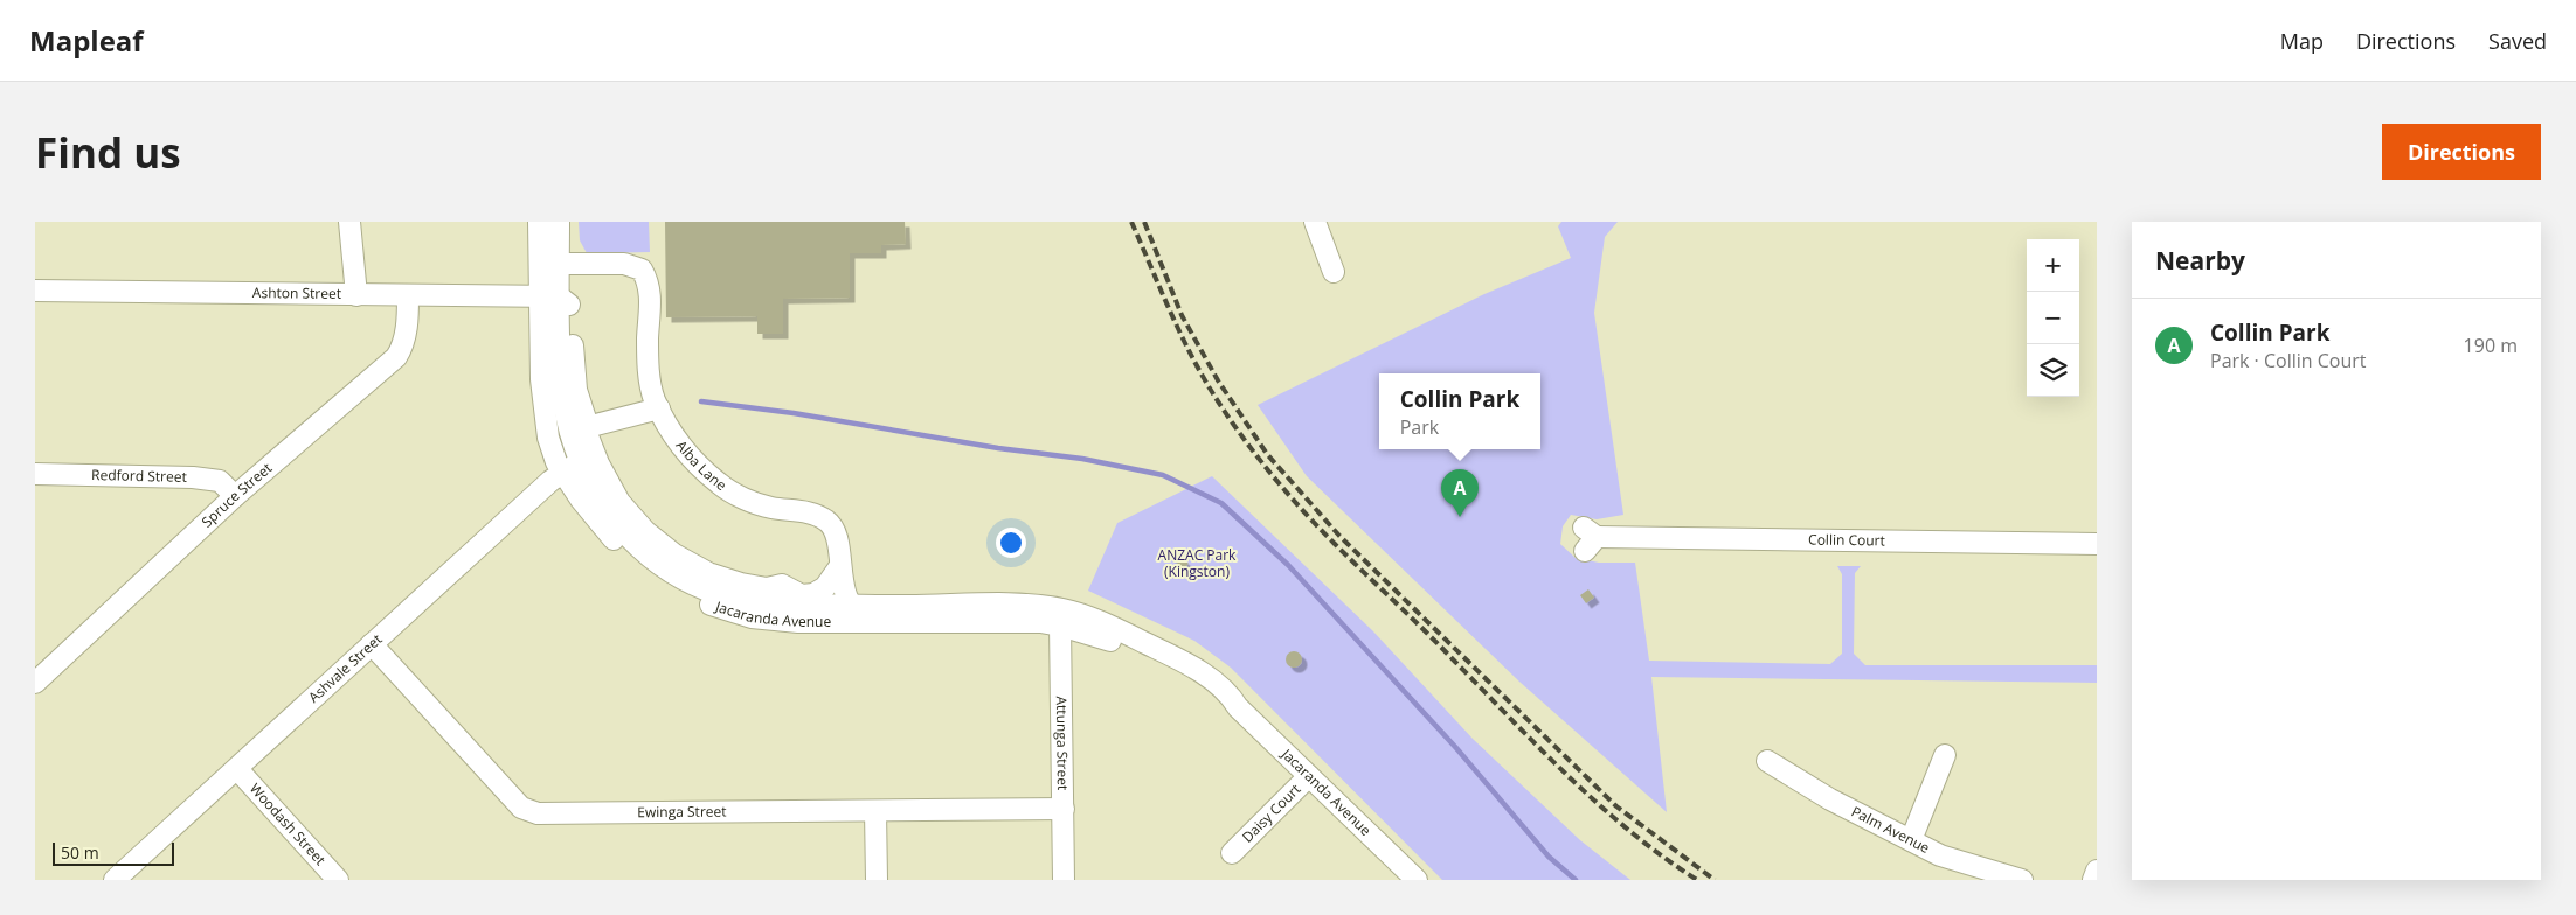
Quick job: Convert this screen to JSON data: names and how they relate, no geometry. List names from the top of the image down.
{
  "streets": {
    "street": [
      "Ashton Street",
      "Alba Lane",
      "Redford Street",
      "Spruce Street",
      "Collin Court",
      "Jacaranda Avenue",
      "Ashvale Street",
      "Attunga Street",
      "Ewinga Street",
      "Daisy Court",
      "Woodash Street",
      "Palm Avenue"
    ]
  },
  "crossings": [
    ["Ashton Street", "Spruce Street"],
    ["Ashton Street", "Jacaranda Avenue"],
    ["Alba Lane", "Jacaranda Avenue"],
    ["Redford Street", "Spruce Street"],
    ["Jacaranda Avenue", "Ashvale Street"],
    ["Jacaranda Avenue", "Attunga Street"],
    ["Jacaranda Avenue", "Daisy Court"],
    ["Ashvale Street", "Ewinga Street"],
    ["Ashvale Street", "Woodash Street"],
    ["Attunga Street", "Ewinga Street"]
  ],
  "parks": ["ANZAC Park (Kingston)"],
  "scale_bar": "50 m",
  "page": {
    "header": "Mapleaf",
    "nav": ["Map", "Directions", "Saved"],
    "buttons": "Directions",
    "title": "Find us",
    "heading": "Nearby",
    "map_buttons": ["+", "−"],
    "list": [
      {
        "mark": "A",
        "name": "Collin Park",
        "note": "Park · Collin Court",
        "value": "190 m"
      }
    ],
    "popup": ["Collin Park", "Park"],
    "pins": "A",
    "scale": "50 m"
  }
}
